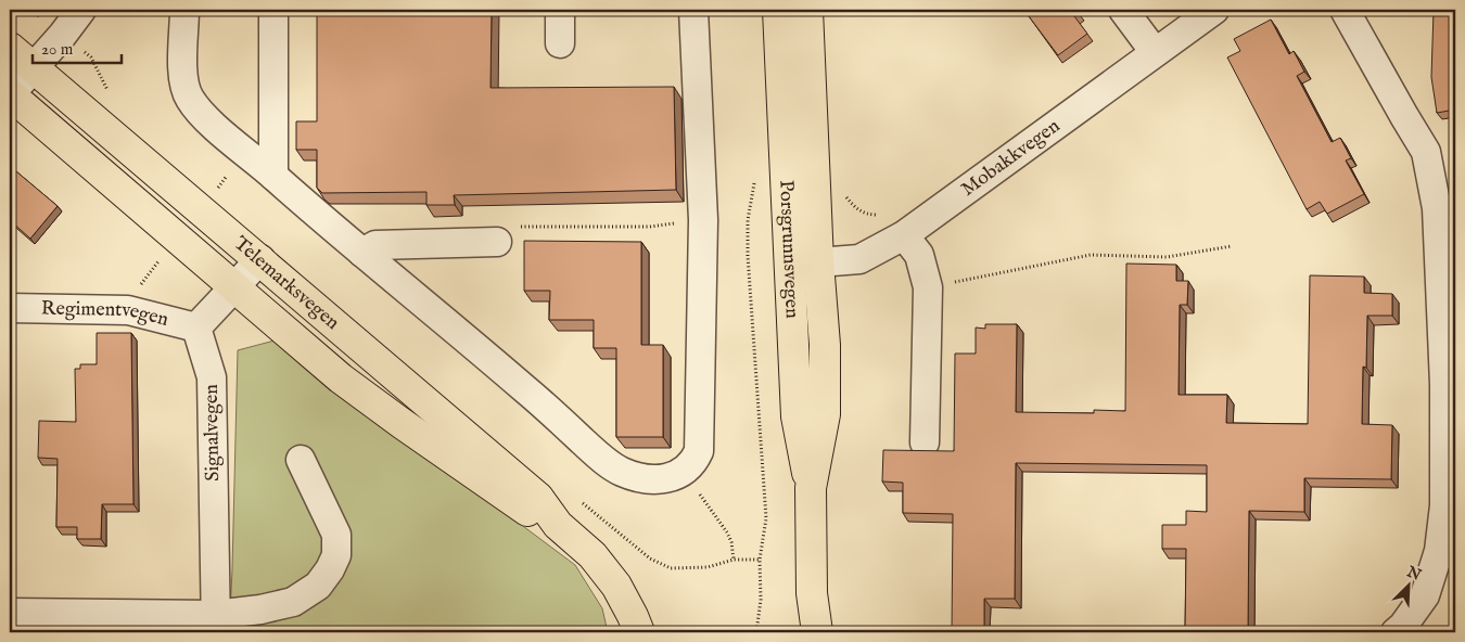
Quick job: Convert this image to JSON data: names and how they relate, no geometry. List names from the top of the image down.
{
  "streets": {
    "main road": ["Porsgrunnsvegen", "Telemarksvegen"],
    "street": ["Mobakkvegen", "Regimentvegen", "Signalvegen"]
  },
  "crossings": [
    ["Mobakkvegen", "Porsgrunnsvegen"],
    ["Regimentvegen", "Signalvegen"]
  ],
  "scale_bar": "20 m",
  "north": "top right"
}
